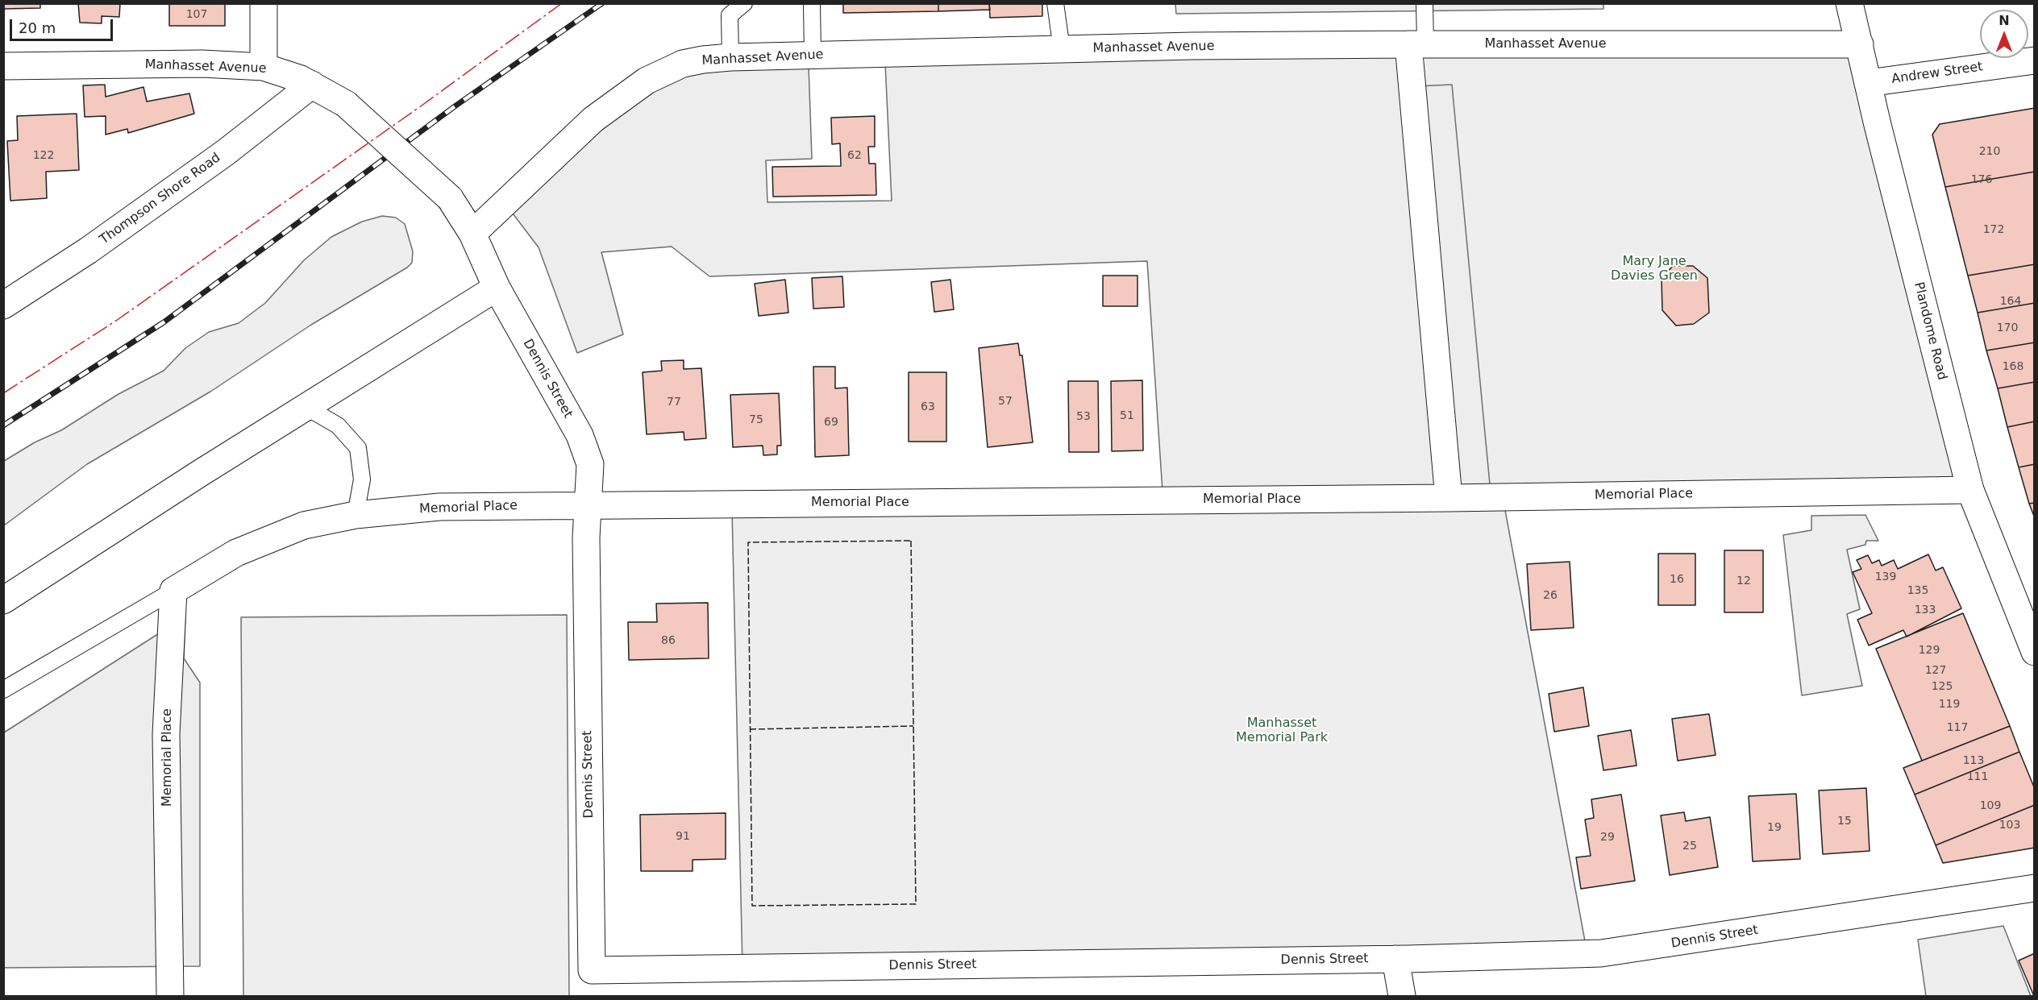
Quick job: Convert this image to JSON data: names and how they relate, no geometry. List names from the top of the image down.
{
  "streets": {
    "street": [
      "Manhasset Avenue",
      "Andrew Street",
      "Thompson Shore Road",
      "Plandome Road",
      "Dennis Street",
      "Memorial Place"
    ]
  },
  "crossings": [
    ["Manhasset Avenue", "Thompson Shore Road"],
    ["Manhasset Avenue", "Plandome Road"],
    ["Manhasset Avenue", "Dennis Street"],
    ["Andrew Street", "Plandome Road"],
    ["Plandome Road", "Memorial Place"],
    ["Dennis Street", "Memorial Place"]
  ],
  "parks": ["Mary Jane Davies Green", "Manhasset Memorial Park"],
  "house_numbers": [
    "107",
    "210",
    "122",
    "62",
    "176",
    "172",
    "164",
    "170",
    "168",
    "57",
    "77",
    "63",
    "51",
    "53",
    "75",
    "69",
    "139",
    "16",
    "12",
    "135",
    "26",
    "133",
    "86",
    "129",
    "127",
    "125",
    "119",
    "117",
    "113",
    "111",
    "109",
    "15",
    "103",
    "19",
    "91",
    "29",
    "25"
  ],
  "scale_bar": "20 m",
  "north": "top"
}
